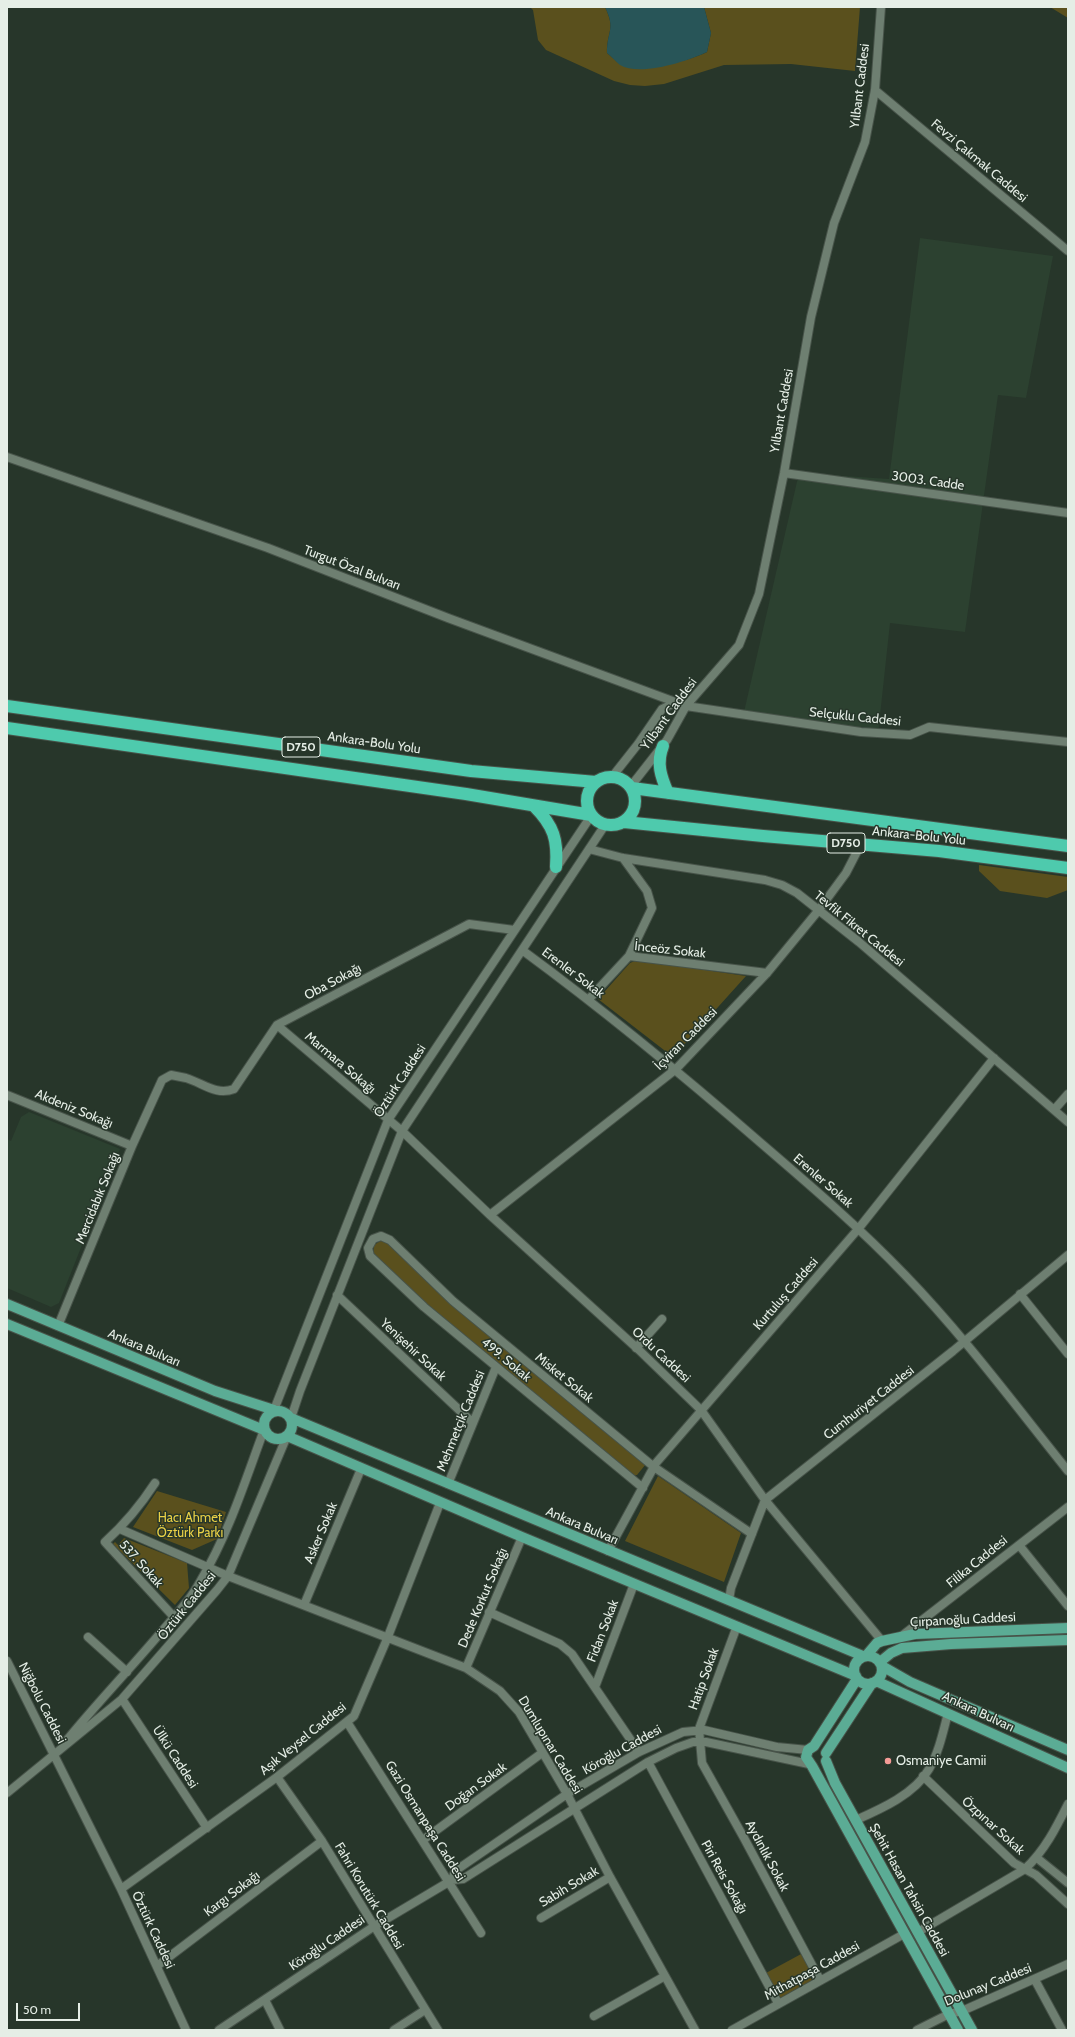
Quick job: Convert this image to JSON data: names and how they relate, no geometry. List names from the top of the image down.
{
  "streets": {
    "highway": ["Ankara-Bolu Yolu", "D750"],
    "main road": ["Ankara Bulvarı", "Çırpanoğlu Caddesi", "Şehit Hasan Tahsin Caddesi"],
    "street": [
      "Yılbant Caddesi",
      "Fevzi Çakmak Caddesi",
      "3003. Cadde",
      "Turgut Özal Bulvarı",
      "Selçuklu Caddesi",
      "Tevfik Fikret Caddesi",
      "İnceöz Sokak",
      "Erenler Sokak",
      "Oba Sokağı",
      "İçviran Caddesi",
      "Marmara Sokağı",
      "Öztürk Caddesi",
      "Akdeniz Sokağı",
      "Mercidabık Sokağı",
      "Kurtuluş Caddesi",
      "Yenişehir Sokak",
      "Ordu Caddesi",
      "499. Sokak",
      "Misket Sokak",
      "Cumhuriyet Caddesi",
      "Mehmetçik Caddesi",
      "Asker Sokak",
      "Filika Caddesi",
      "537. Sokak",
      "Dede Korkut Sokağı",
      "Fidan Sokak",
      "Hatip Sokak",
      "Niğbolu Caddesi",
      "Aşık Veysel Caddesi",
      "Dumlupınar Caddesi",
      "Köroğlu Caddesi",
      "Ülkü Caddesi",
      "Doğan Sokak",
      "Gazi Osmanpaşa Caddesi",
      "Özpınar Sokak",
      "Aydınlık Sokak",
      "Piri Reis Sokağı",
      "Sabih Sokak",
      "Kargı Sokağı",
      "Fahri Korutürk Caddesi",
      "Mithatpaşa Caddesi",
      "Dolunay Caddesi"
    ]
  },
  "crossings": [
    ["Yılbant Caddesi", "Fevzi Çakmak Caddesi"],
    ["Yılbant Caddesi", "3003. Cadde"],
    ["Yılbant Caddesi", "Turgut Özal Bulvarı"],
    ["Yılbant Caddesi", "Selçuklu Caddesi"],
    ["Yılbant Caddesi", "Ankara-Bolu Yolu"],
    ["Yılbant Caddesi", "D750"],
    ["Yılbant Caddesi", "Öztürk Caddesi"],
    ["Turgut Özal Bulvarı", "Selçuklu Caddesi"],
    ["Ankara-Bolu Yolu", "D750"],
    ["Ankara-Bolu Yolu", "İçviran Caddesi"],
    ["Ankara-Bolu Yolu", "Öztürk Caddesi"],
    ["D750", "Öztürk Caddesi"],
    ["Tevfik Fikret Caddesi", "İçviran Caddesi"],
    ["Tevfik Fikret Caddesi", "Kurtuluş Caddesi"],
    ["İnceöz Sokak", "Erenler Sokak"],
    ["İnceöz Sokak", "İçviran Caddesi"],
    ["Erenler Sokak", "İçviran Caddesi"],
    ["Erenler Sokak", "Kurtuluş Caddesi"],
    ["Erenler Sokak", "Cumhuriyet Caddesi"],
    ["Oba Sokağı", "Marmara Sokağı"],
    ["Oba Sokağı", "Öztürk Caddesi"],
    ["Oba Sokağı", "Mercidabık Sokağı"],
    ["İçviran Caddesi", "Ordu Caddesi"],
    ["Marmara Sokağı", "Öztürk Caddesi"],
    ["Marmara Sokağı", "Ordu Caddesi"],
    ["Öztürk Caddesi", "Ankara Bulvarı"],
    ["Öztürk Caddesi", "Ordu Caddesi"],
    ["Öztürk Caddesi", "537. Sokak"],
    ["Öztürk Caddesi", "Niğbolu Caddesi"],
    ["Öztürk Caddesi", "Aşık Veysel Caddesi"],
    ["Öztürk Caddesi", "Dumlupınar Caddesi"],
    ["Öztürk Caddesi", "Ülkü Caddesi"],
    ["Öztürk Caddesi", "Kargı Sokağı"],
    ["Akdeniz Sokağı", "Mercidabık Sokağı"],
    ["Mercidabık Sokağı", "Ankara Bulvarı"],
    ["Kurtuluş Caddesi", "Ankara Bulvarı"],
    ["Kurtuluş Caddesi", "Ordu Caddesi"],
    ["Kurtuluş Caddesi", "499. Sokak"],
    ["Kurtuluş Caddesi", "Misket Sokak"],
    ["Ankara Bulvarı", "Mehmetçik Caddesi"],
    ["Ankara Bulvarı", "Asker Sokak"],
    ["Ankara Bulvarı", "Dede Korkut Sokağı"],
    ["Ankara Bulvarı", "Çırpanoğlu Caddesi"],
    ["Ankara Bulvarı", "Fidan Sokak"],
    ["Ankara Bulvarı", "Hatip Sokak"],
    ["Ankara Bulvarı", "Aşık Veysel Caddesi"],
    ["Yenişehir Sokak", "Mehmetçik Caddesi"],
    ["Ordu Caddesi", "Cumhuriyet Caddesi"],
    ["Ordu Caddesi", "Çırpanoğlu Caddesi"],
    ["499. Sokak", "Misket Sokak"],
    ["499. Sokak", "Mehmetçik Caddesi"],
    ["Asker Sokak", "Dumlupınar Caddesi"],
    ["Filika Caddesi", "Çırpanoğlu Caddesi"],
    ["537. Sokak", "Dumlupınar Caddesi"],
    ["Dede Korkut Sokağı", "Dumlupınar Caddesi"],
    ["Hatip Sokak", "Köroğlu Caddesi"],
    ["Hatip Sokak", "Aydınlık Sokak"],
    ["Aşık Veysel Caddesi", "Dumlupınar Caddesi"],
    ["Aşık Veysel Caddesi", "Ülkü Caddesi"],
    ["Aşık Veysel Caddesi", "Gazi Osmanpaşa Caddesi"],
    ["Aşık Veysel Caddesi", "Fahri Korutürk Caddesi"],
    ["Dumlupınar Caddesi", "Köroğlu Caddesi"],
    ["Dumlupınar Caddesi", "Doğan Sokak"],
    ["Dumlupınar Caddesi", "Sabih Sokak"],
    ["Köroğlu Caddesi", "Gazi Osmanpaşa Caddesi"],
    ["Köroğlu Caddesi", "Aydınlık Sokak"],
    ["Köroğlu Caddesi", "Piri Reis Sokağı"],
    ["Köroğlu Caddesi", "Şehit Hasan Tahsin Caddesi"],
    ["Köroğlu Caddesi", "Fahri Korutürk Caddesi"],
    ["Doğan Sokak", "Gazi Osmanpaşa Caddesi"],
    ["Aydınlık Sokak", "Mithatpaşa Caddesi"],
    ["Piri Reis Sokağı", "Mithatpaşa Caddesi"],
    ["Şehit Hasan Tahsin Caddesi", "Mithatpaşa Caddesi"],
    ["Şehit Hasan Tahsin Caddesi", "Dolunay Caddesi"],
    ["Kargı Sokağı", "Fahri Korutürk Caddesi"]
  ],
  "parks": ["Hacı Ahmet Öztürk Parkı"],
  "places": ["Osmaniye Camii"],
  "scale_bar": "50 m"
}
